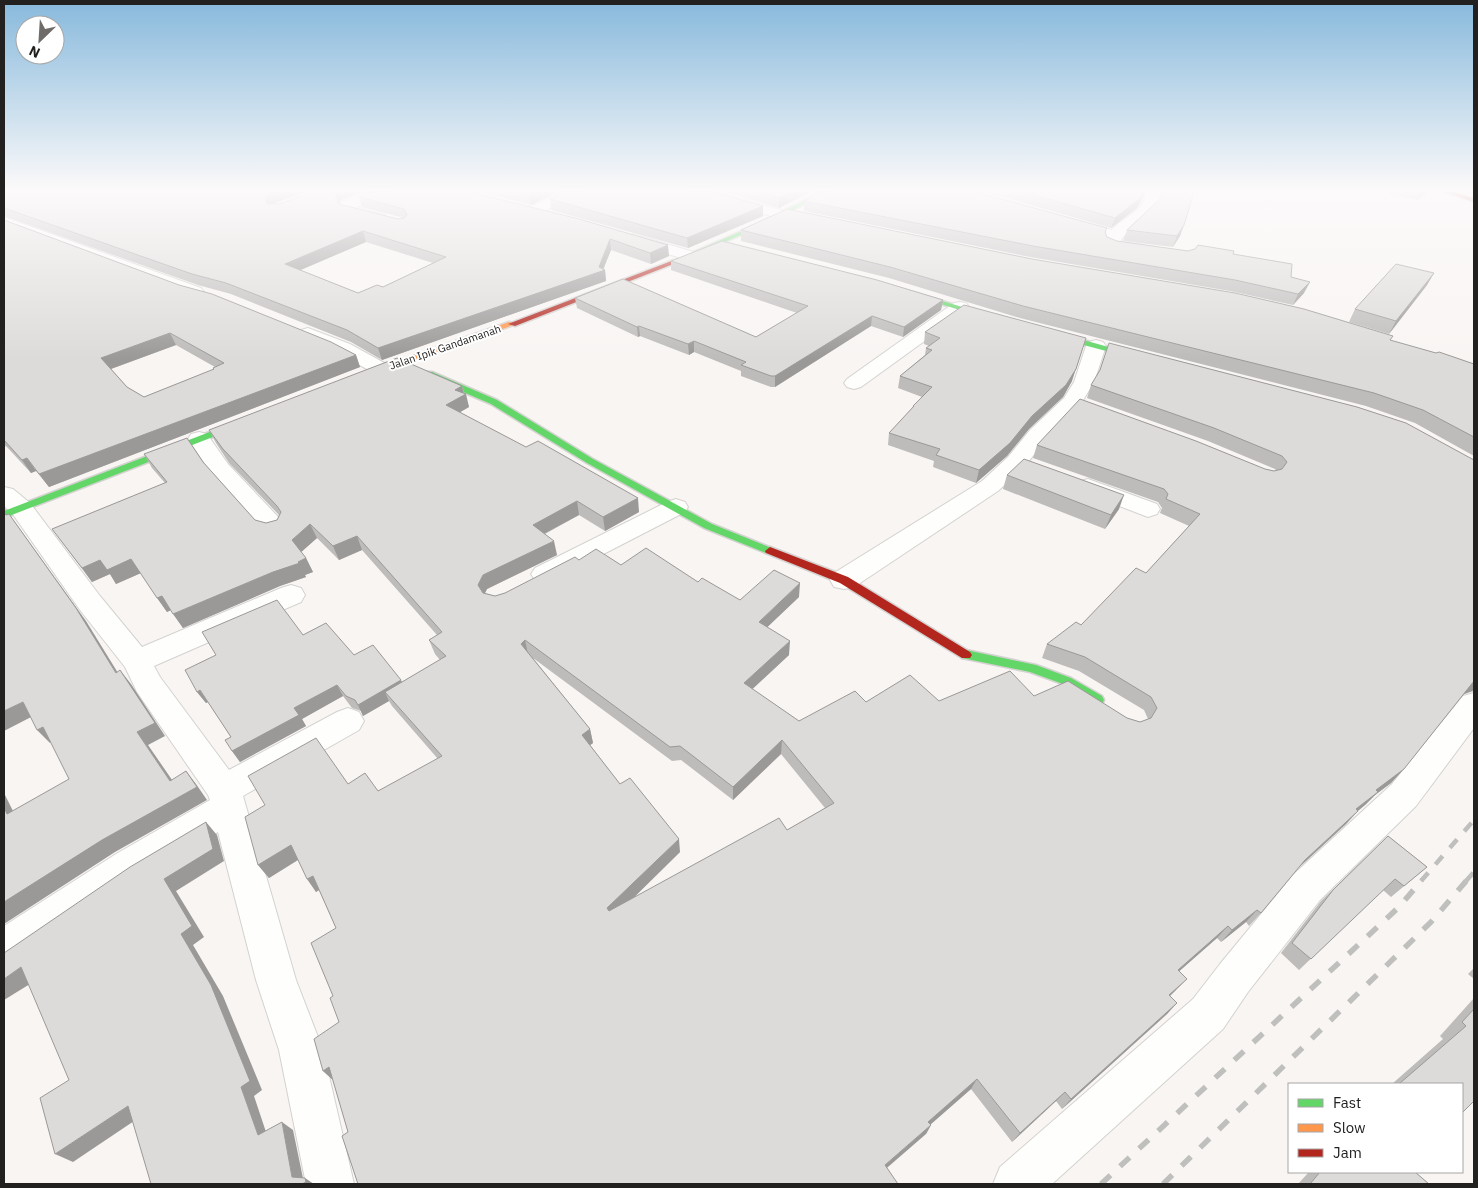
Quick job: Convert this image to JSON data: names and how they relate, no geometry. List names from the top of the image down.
{
  "streets": {
    "street": ["Jalan Ipik Gandamanah"]
  },
  "legend": ["Fast", "Slow", "Jam"],
  "north": "bottom left"
}
